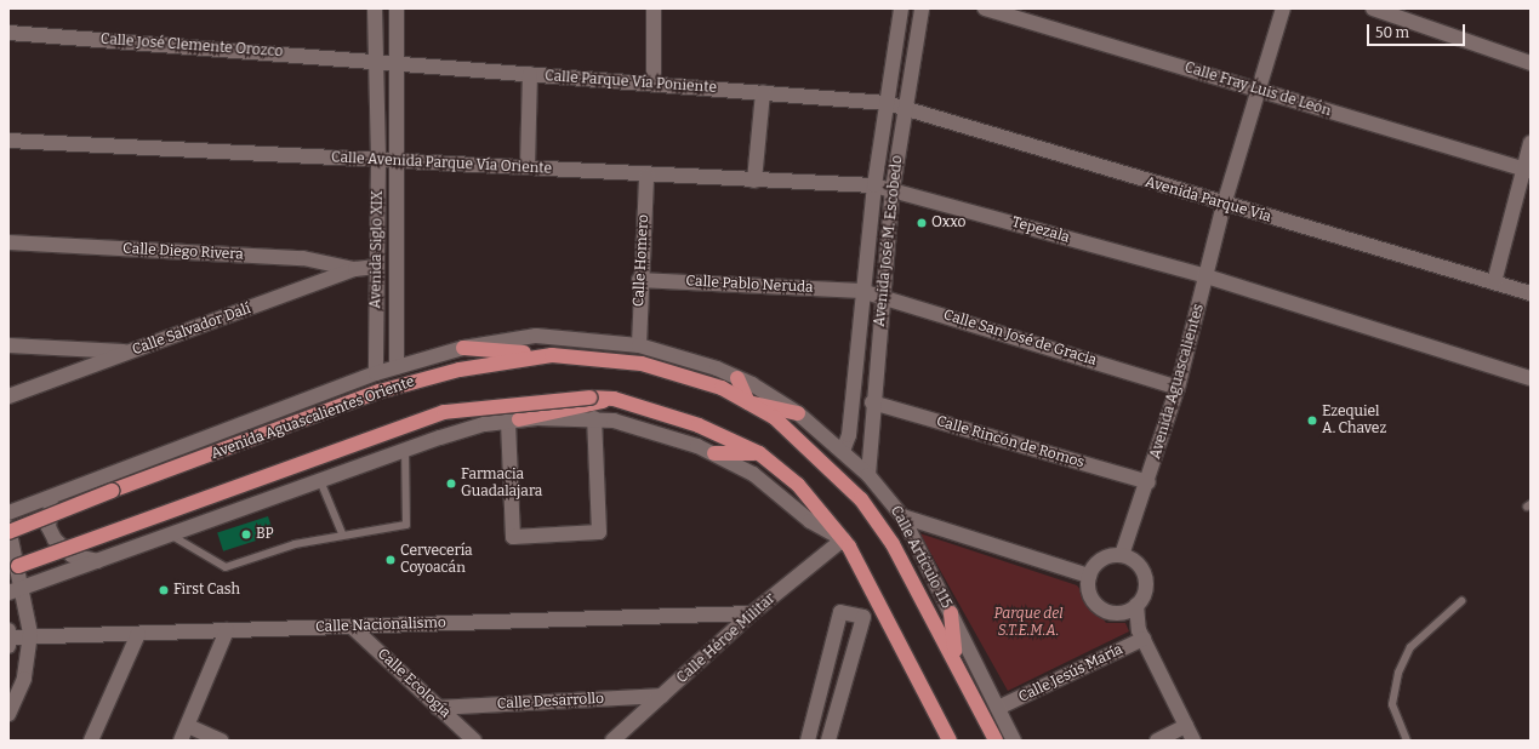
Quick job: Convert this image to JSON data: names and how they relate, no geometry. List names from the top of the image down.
{
  "streets": {
    "main road": ["Avenida Aguascalientes Oriente"],
    "street": [
      "Calle José Clemente Orozco",
      "Calle Parque Vía Poniente",
      "Calle Fray Luis de León",
      "Calle Avenida Parque Vía Oriente",
      "Avenida Parque Vía",
      "Tepezala",
      "Avenida José M. Escobedo",
      "Avenida Siglo XIX",
      "Calle Diego Rivera",
      "Calle Homero",
      "Calle Pablo Neruda",
      "Calle Salvador Dalí",
      "Calle San José de Gracia",
      "Avenida Aguascalientes",
      "Calle Rincón de Romos",
      "Calle Artículo 115",
      "Calle Nacionalismo",
      "Calle Héroe Militar",
      "Calle Jesús María",
      "Calle Ecología",
      "Calle Desarrollo"
    ]
  },
  "crossings": [
    ["Calle José Clemente Orozco", "Calle Parque Vía Poniente"],
    ["Calle José Clemente Orozco", "Avenida Siglo XIX"],
    ["Calle Parque Vía Poniente", "Avenida Parque Vía"],
    ["Calle Parque Vía Poniente", "Avenida José M. Escobedo"],
    ["Calle Parque Vía Poniente", "Avenida Siglo XIX"],
    ["Calle Fray Luis de León", "Avenida Aguascalientes"],
    ["Calle Avenida Parque Vía Oriente", "Tepezala"],
    ["Calle Avenida Parque Vía Oriente", "Avenida José M. Escobedo"],
    ["Calle Avenida Parque Vía Oriente", "Avenida Siglo XIX"],
    ["Calle Avenida Parque Vía Oriente", "Calle Homero"],
    ["Avenida Parque Vía", "Avenida José M. Escobedo"],
    ["Avenida Parque Vía", "Avenida Aguascalientes"],
    ["Tepezala", "Avenida José M. Escobedo"],
    ["Tepezala", "Avenida Aguascalientes"],
    ["Avenida José M. Escobedo", "Calle Pablo Neruda"],
    ["Avenida José M. Escobedo", "Calle San José de Gracia"],
    ["Avenida José M. Escobedo", "Calle Rincón de Romos"],
    ["Avenida José M. Escobedo", "Calle Artículo 115"],
    ["Avenida Siglo XIX", "Calle Salvador Dalí"],
    ["Avenida Siglo XIX", "Avenida Aguascalientes Oriente"],
    ["Avenida Siglo XIX", "Calle Artículo 115"],
    ["Calle Diego Rivera", "Calle Salvador Dalí"],
    ["Calle Homero", "Calle Pablo Neruda"],
    ["Calle Homero", "Calle Artículo 115"],
    ["Calle Pablo Neruda", "Calle San José de Gracia"],
    ["Calle San José de Gracia", "Avenida Aguascalientes"],
    ["Avenida Aguascalientes", "Calle Rincón de Romos"],
    ["Avenida Aguascalientes Oriente", "Calle Artículo 115"],
    ["Calle Artículo 115", "Calle Jesús María"],
    ["Calle Nacionalismo", "Calle Héroe Militar"],
    ["Calle Nacionalismo", "Calle Ecología"],
    ["Calle Héroe Militar", "Calle Desarrollo"],
    ["Calle Ecología", "Calle Desarrollo"]
  ],
  "parks": ["Parque del S.T.E.M.A."],
  "places": [
    "Oxxo",
    "Ezequiel A. Chavez",
    "Farmacia Guadalajara",
    "BP",
    "Cervecería Coyoacán",
    "First Cash"
  ],
  "scale_bar": "50 m"
}
